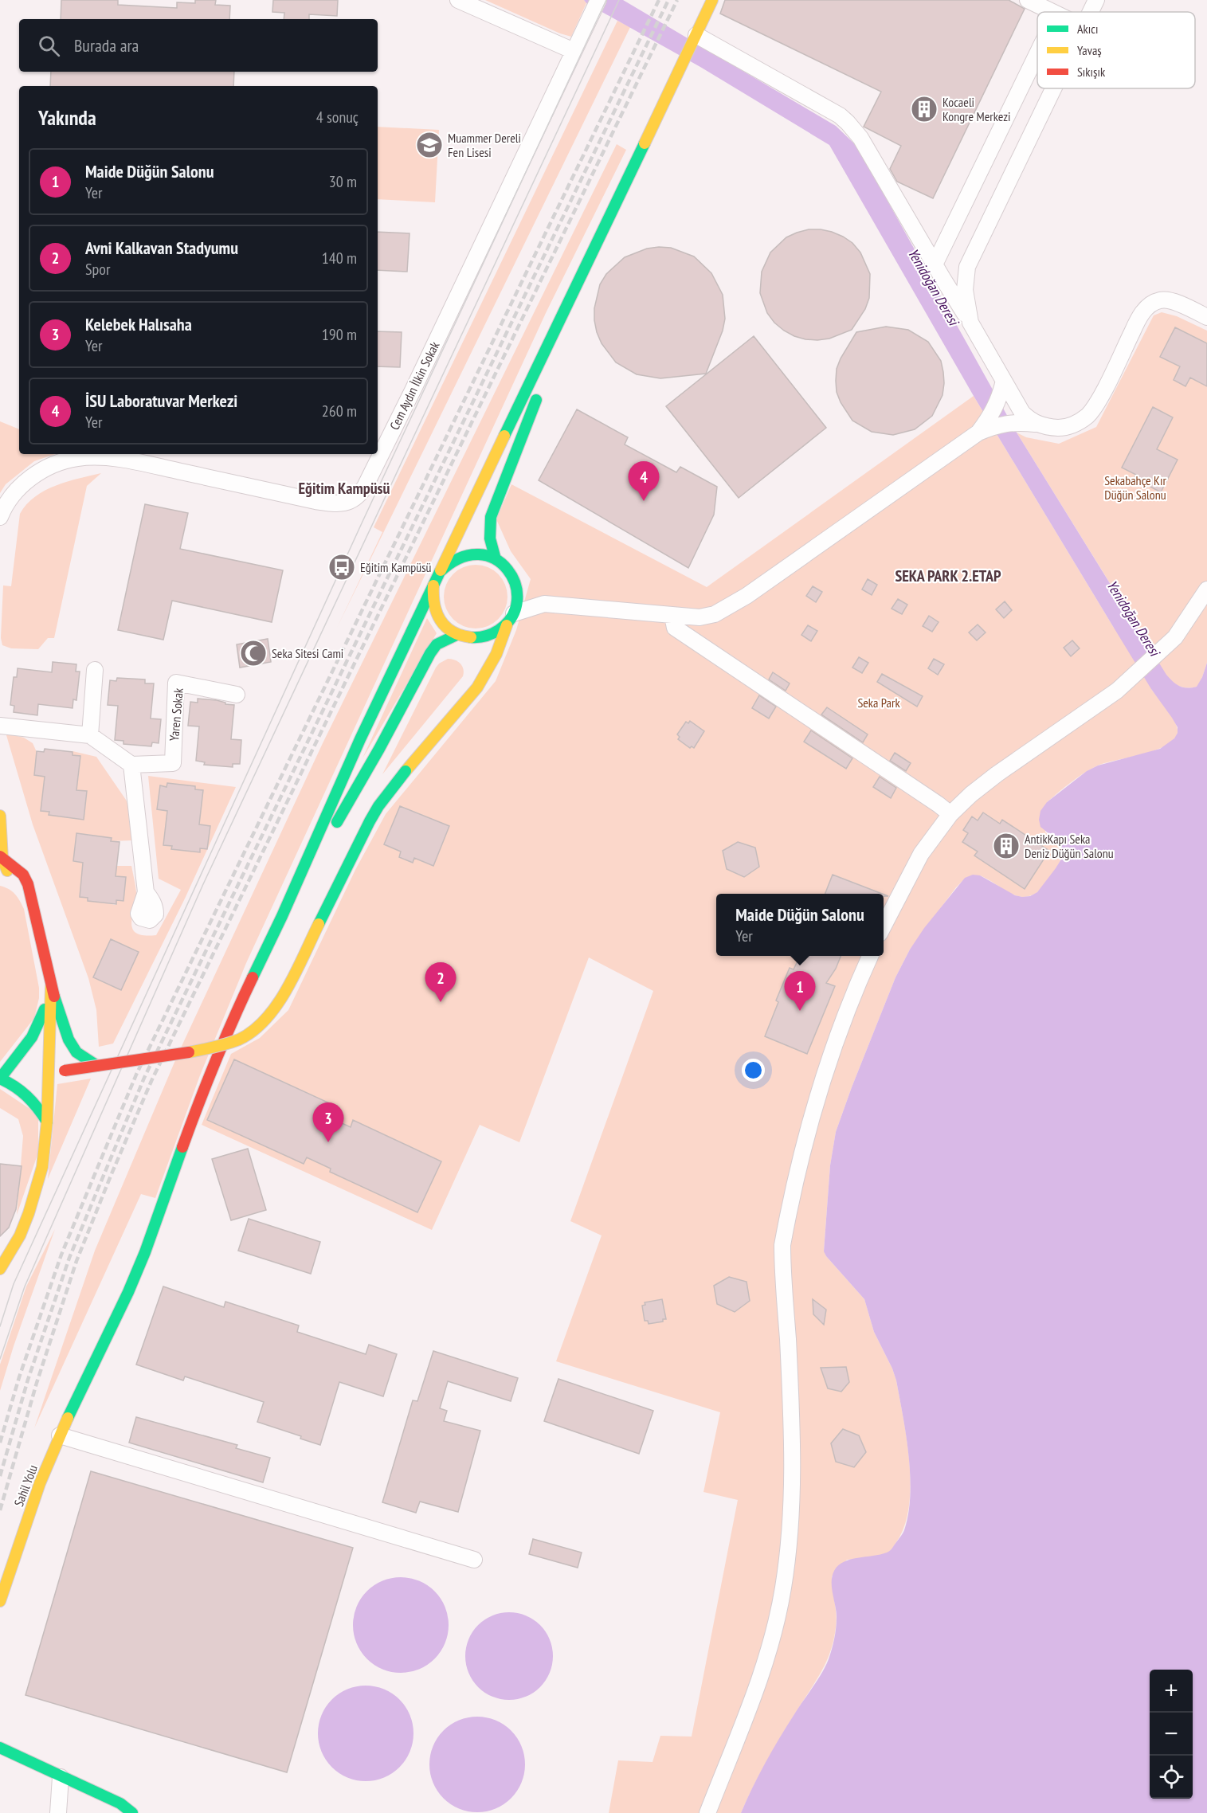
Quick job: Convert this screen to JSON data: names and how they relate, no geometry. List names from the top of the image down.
{
  "streets": {
    "main road": ["Sahil Yolu"],
    "street": ["Cem Aydın İlkin Sokak", "Yaren Sokak"]
  },
  "districts": ["Eğitim Kampüsü", "SEKA PARK 2.ETAP"],
  "water": ["Yenidoğan Deresi"],
  "parks": ["Sekabahçe Kır Düğün Salonu", "Seka Park"],
  "places": {
    "building": ["Kocaeli Kongre Merkezi", "AntikKapı Seka Deniz Düğün Salonu"],
    "school or university": ["Muammer Dereli Fen Lisesi"],
    "bus stop": ["Eğitim Kampüsü"],
    "mosque": ["Seka Sitesi Cami"]
  },
  "legend": ["Akıcı", "Yavaş", "Sıkışık"],
  "page": {
    "search": "Burada ara",
    "heading": ["Yakında", "4 sonuç"],
    "list": [
      {
        "mark": "1",
        "name": "Maide Düğün Salonu",
        "note": "Yer",
        "value": "30 m"
      },
      {
        "mark": "2",
        "name": "Avni Kalkavan Stadyumu",
        "note": "Spor",
        "value": "140 m"
      },
      {
        "mark": "3",
        "name": "Kelebek Halısaha",
        "note": "Yer",
        "value": "190 m"
      },
      {
        "mark": "4",
        "name": "İSU Laboratuvar Merkezi",
        "note": "Yer",
        "value": "260 m"
      }
    ],
    "pins": [
      "4",
      "2",
      "1",
      "3"
    ],
    "popup": ["Maide Düğün Salonu", "Yer"],
    "map_buttons": ["+", "−"]
  }
}
